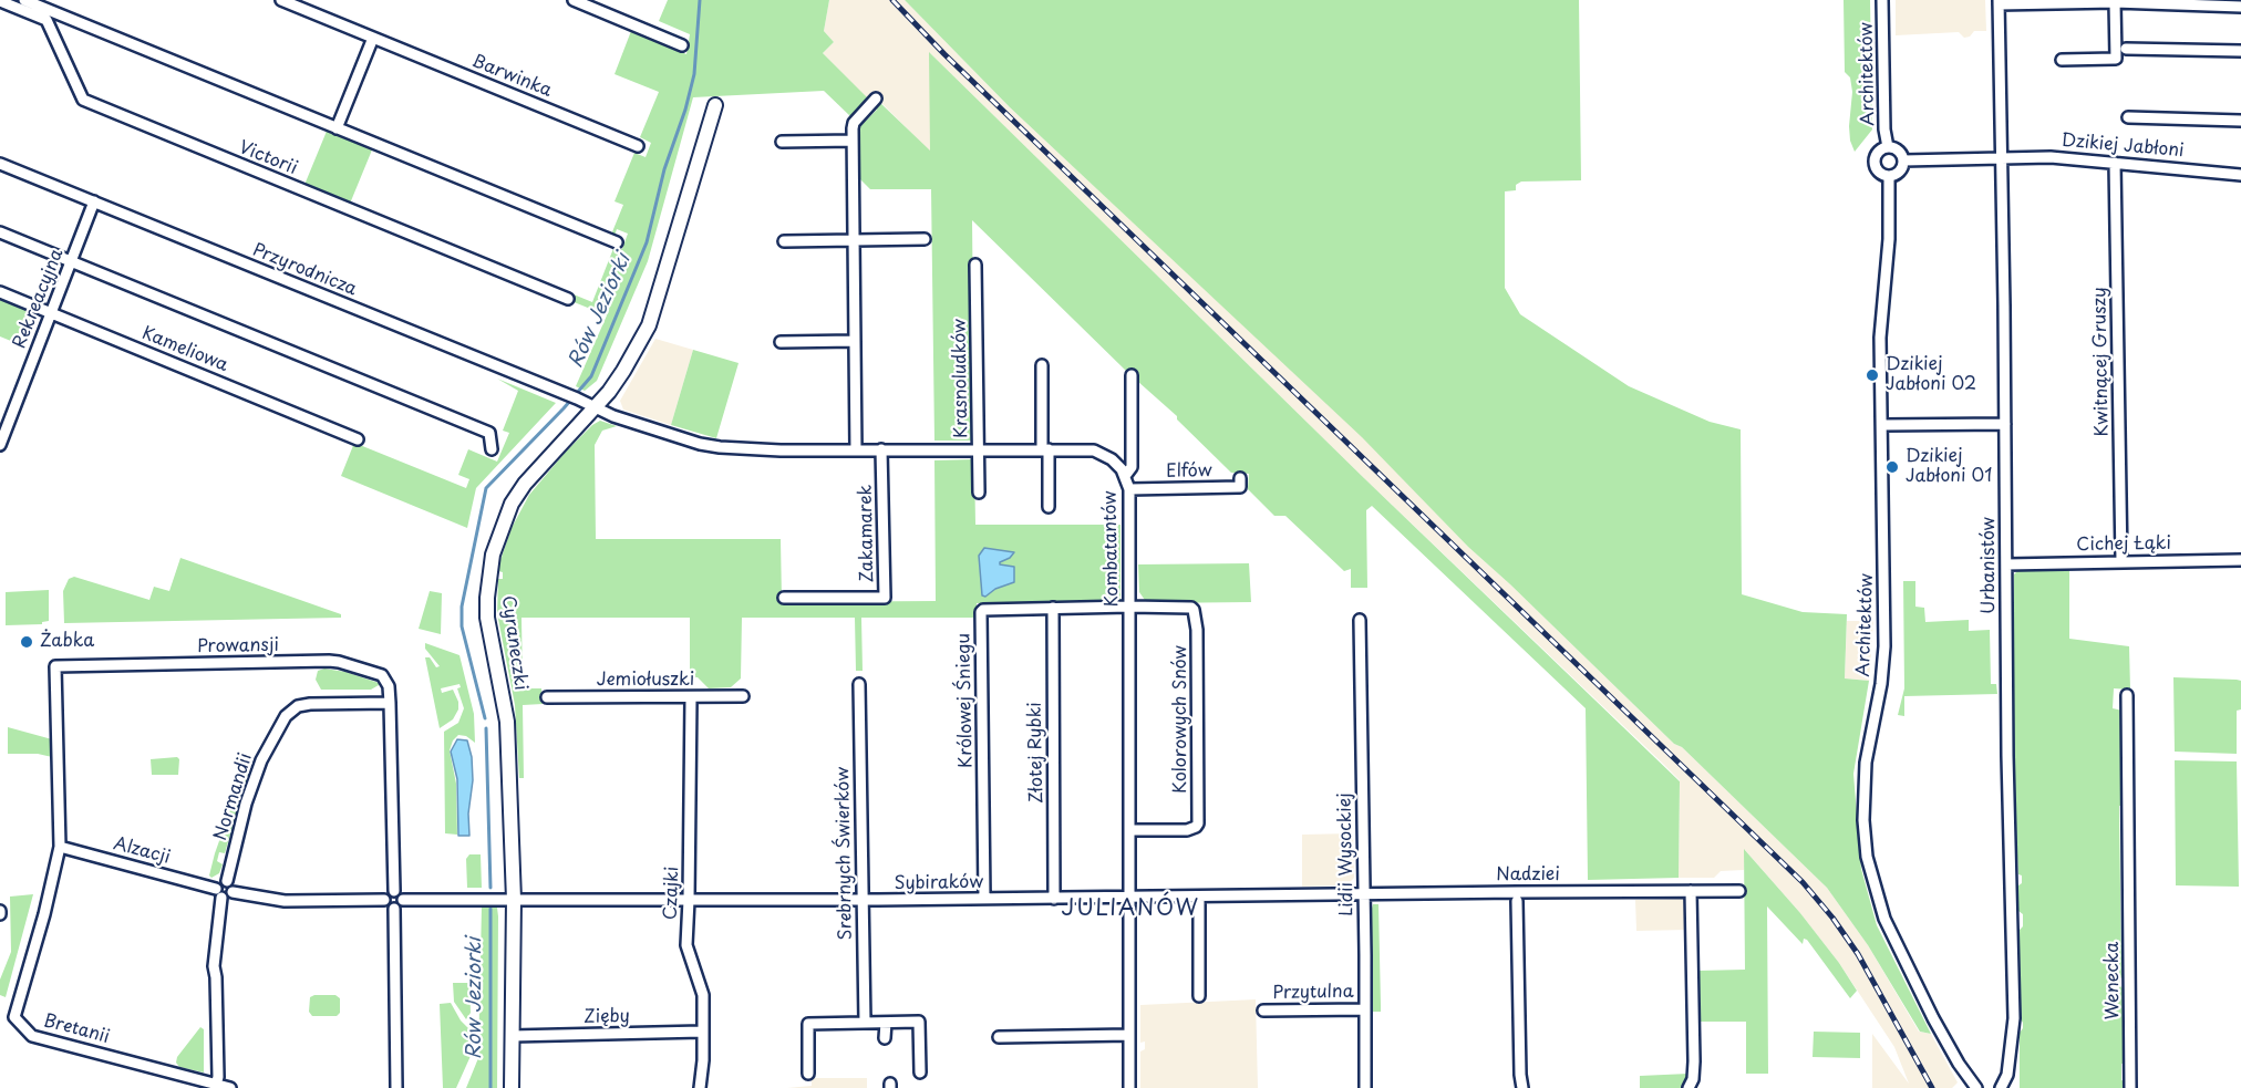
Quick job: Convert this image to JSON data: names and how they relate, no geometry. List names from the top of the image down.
{
  "streets": {
    "street": [
      "Architektów",
      "Barwinka",
      "Dzikiej Jabłoni",
      "Victorii",
      "Przyrodnicza",
      "Rekreacyjna",
      "Kameliowa",
      "Kwitnącej Gruszy",
      "Krasnoludków",
      "Elfów",
      "Zakamarek",
      "Cichej Łąki",
      "Kombatantów",
      "Urbanistów",
      "Cyraneczki",
      "Prowansji",
      "Jemiołuszki",
      "Królowej Śniegu",
      "Kolorowych Snów",
      "Złotej Rybki",
      "Normandii",
      "Alzacji",
      "Srebrnych Świerków",
      "Lidii Wysockiej",
      "Nadziei",
      "Sybiraków",
      "Czajki",
      "Wenecka",
      "Przytulna",
      "Zięby",
      "Bretanii"
    ]
  },
  "crossings": [
    ["Architektów", "Dzikiej Jabłoni"],
    ["Dzikiej Jabłoni", "Kwitnącej Gruszy"],
    ["Dzikiej Jabłoni", "Urbanistów"],
    ["Przyrodnicza", "Rekreacyjna"],
    ["Przyrodnicza", "Kombatantów"],
    ["Przyrodnicza", "Cyraneczki"],
    ["Rekreacyjna", "Kameliowa"],
    ["Kwitnącej Gruszy", "Cichej Łąki"],
    ["Krasnoludków", "Kombatantów"],
    ["Elfów", "Kombatantów"],
    ["Zakamarek", "Kombatantów"],
    ["Cichej Łąki", "Urbanistów"],
    ["Kombatantów", "Cyraneczki"],
    ["Kombatantów", "Królowej Śniegu"],
    ["Kombatantów", "Kolorowych Snów"],
    ["Kombatantów", "Sybiraków"],
    ["Cyraneczki", "Sybiraków"],
    ["Cyraneczki", "Zięby"],
    ["Prowansji", "Normandii"],
    ["Prowansji", "Alzacji"],
    ["Prowansji", "Bretanii"],
    ["Jemiołuszki", "Czajki"],
    ["Królowej Śniegu", "Kolorowych Snów"],
    ["Królowej Śniegu", "Złotej Rybki"],
    ["Królowej Śniegu", "Sybiraków"],
    ["Złotej Rybki", "Sybiraków"],
    ["Normandii", "Alzacji"],
    ["Alzacji", "Bretanii"],
    ["Srebrnych Świerków", "Sybiraków"],
    ["Lidii Wysockiej", "Nadziei"],
    ["Lidii Wysockiej", "Sybiraków"],
    ["Lidii Wysockiej", "Przytulna"],
    ["Nadziei", "Sybiraków"],
    ["Sybiraków", "Czajki"],
    ["Czajki", "Zięby"]
  ],
  "districts": ["JULIANÓW"],
  "water": ["Rów Jeziorki"],
  "places": ["Dzikiej Jabłoni 02", "Dzikiej Jabłoni 01", "Żabka"]
}
